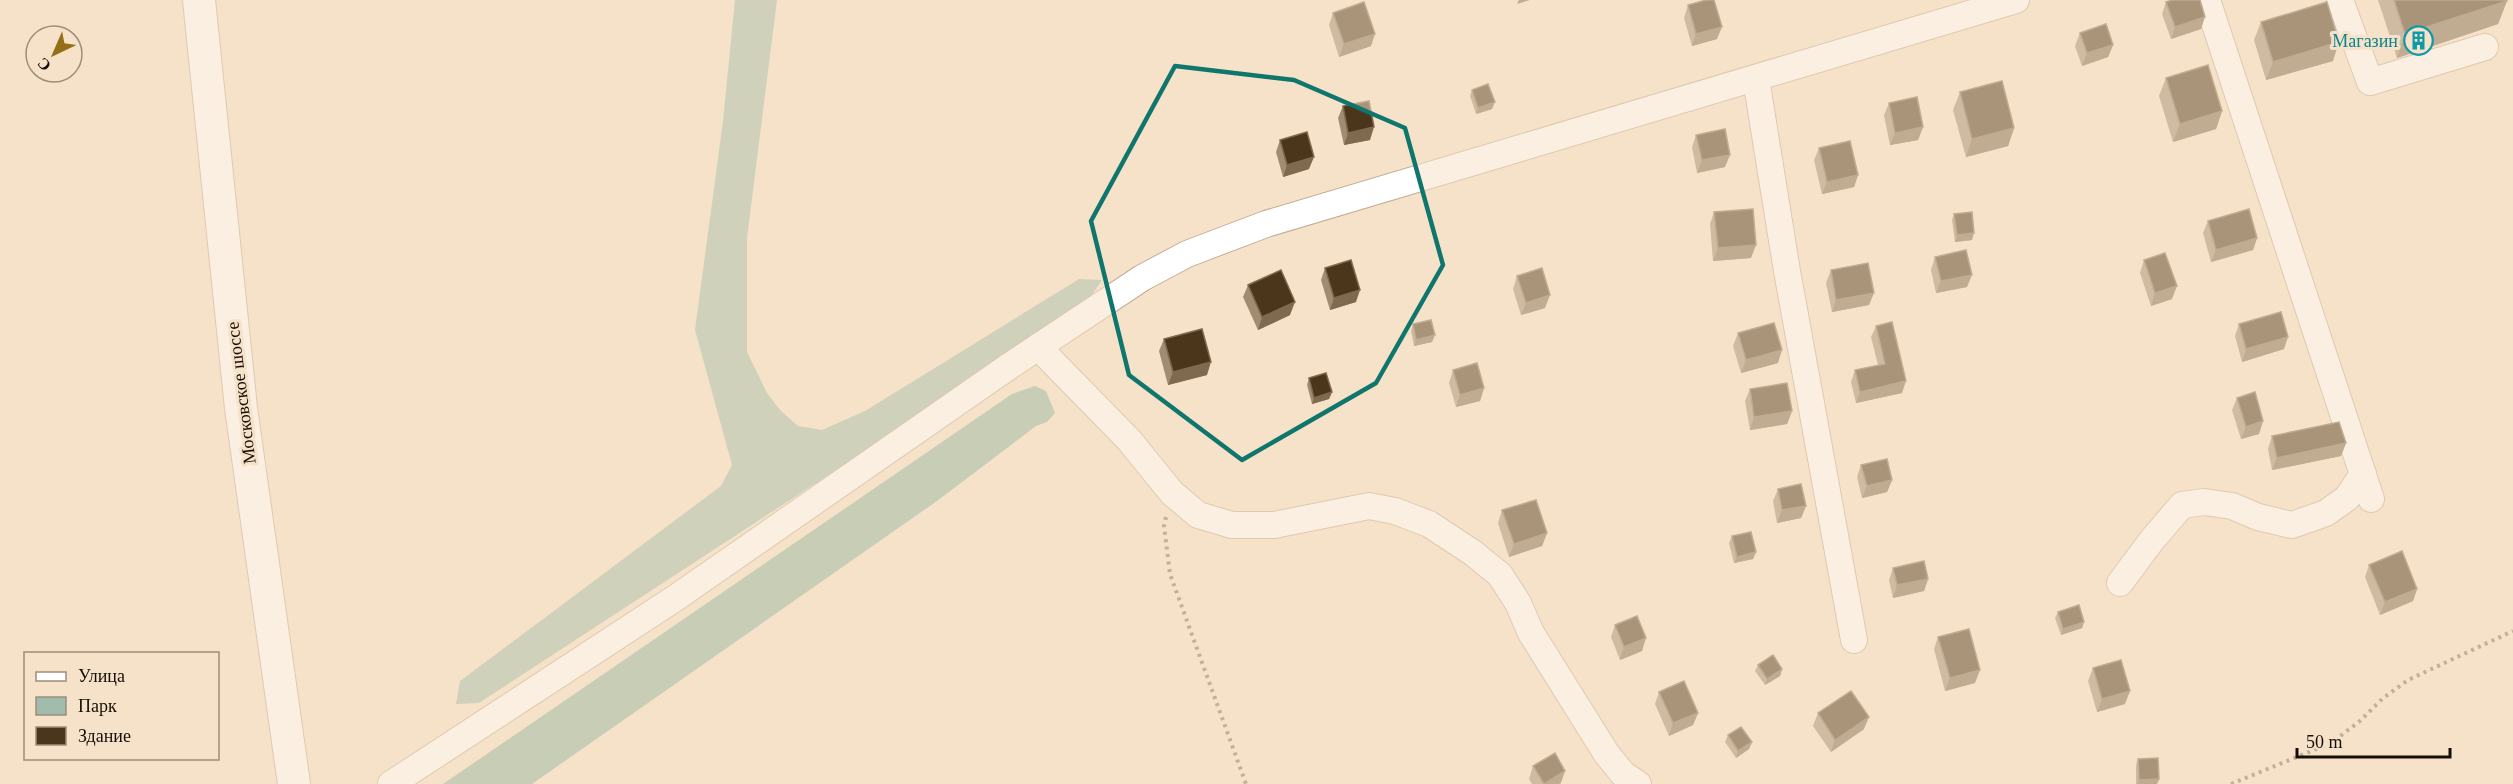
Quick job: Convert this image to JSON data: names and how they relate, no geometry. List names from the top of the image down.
{
  "streets": {
    "main road": ["Московское шоссе"]
  },
  "places": {
    "building": ["Магазин"]
  },
  "legend": ["Улица", "Парк", "Здание"],
  "scale_bar": "50 m",
  "north": "bottom left"
}
